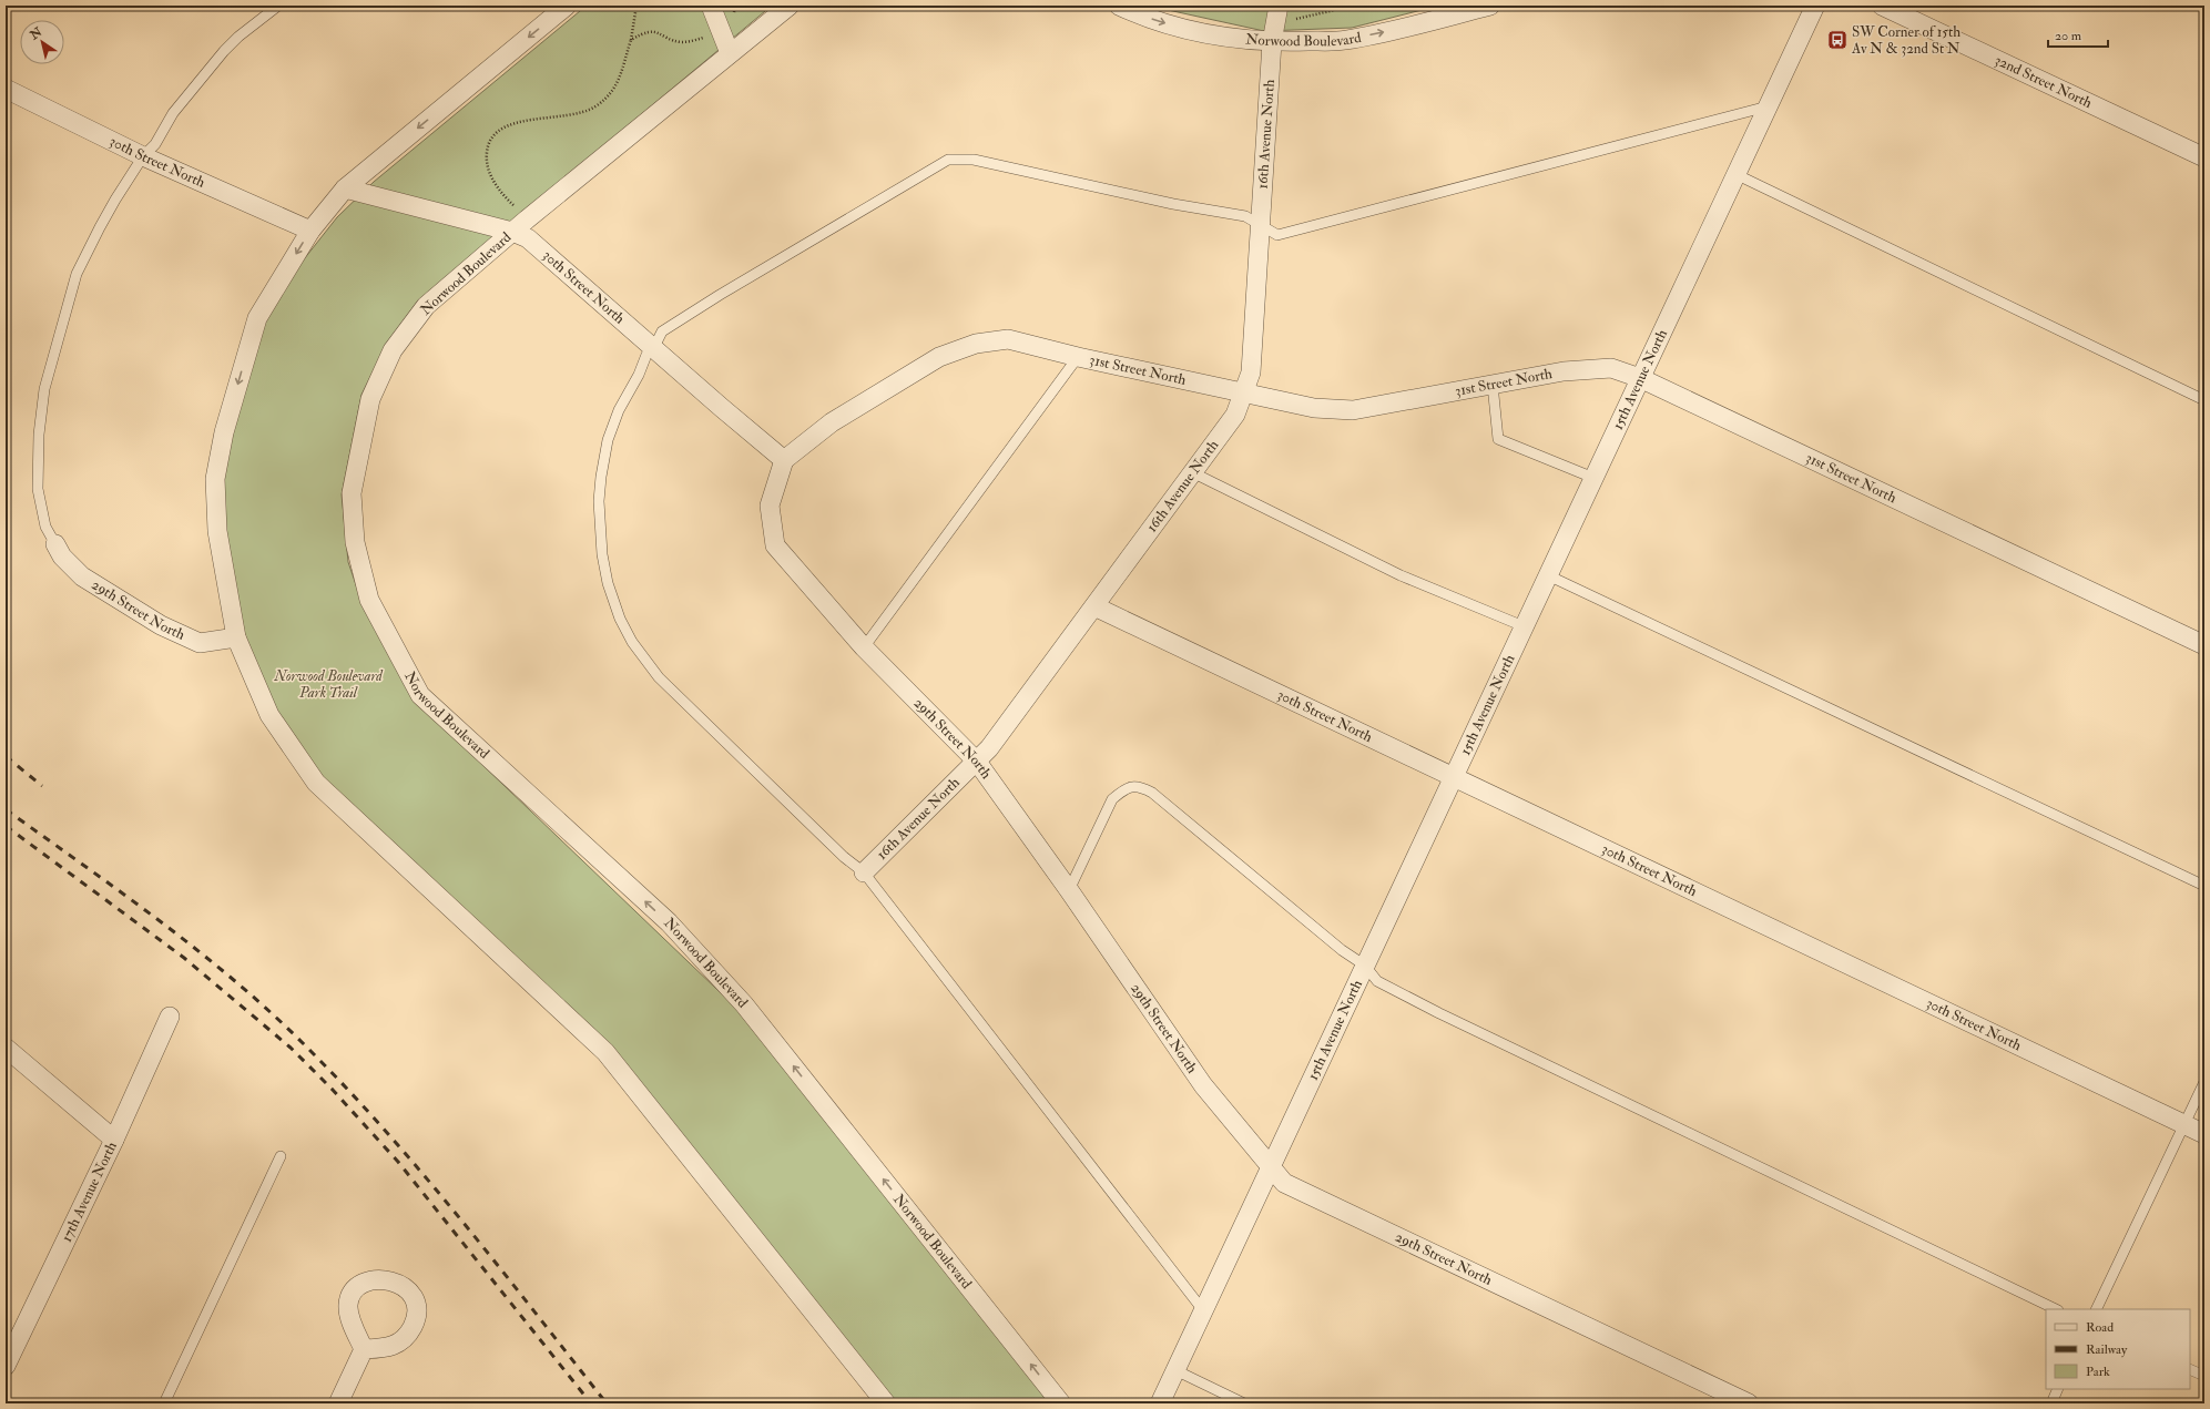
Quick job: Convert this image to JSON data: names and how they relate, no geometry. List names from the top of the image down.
{
  "streets": {
    "street": [
      "Norwood Boulevard",
      "32nd Street North",
      "16th Avenue North",
      "30th Street North",
      "31st Street North",
      "15th Avenue North",
      "29th Street North",
      "17th Avenue North"
    ]
  },
  "crossings": [
    ["Norwood Boulevard", "16th Avenue North"],
    ["Norwood Boulevard", "30th Street North"],
    ["16th Avenue North", "30th Street North"],
    ["16th Avenue North", "31st Street North"],
    ["16th Avenue North", "29th Street North"],
    ["30th Street North", "31st Street North"],
    ["30th Street North", "15th Avenue North"],
    ["30th Street North", "29th Street North"],
    ["31st Street North", "15th Avenue North"],
    ["31st Street North", "29th Street North"],
    ["15th Avenue North", "29th Street North"]
  ],
  "parks": ["Norwood Boulevard Park Trail"],
  "places": {
    "bus stop": ["SW Corner of 15th Av N & 32nd St N"]
  },
  "legend": ["Road", "Railway", "Park"],
  "scale_bar": "20 m",
  "north": "top left"
}
